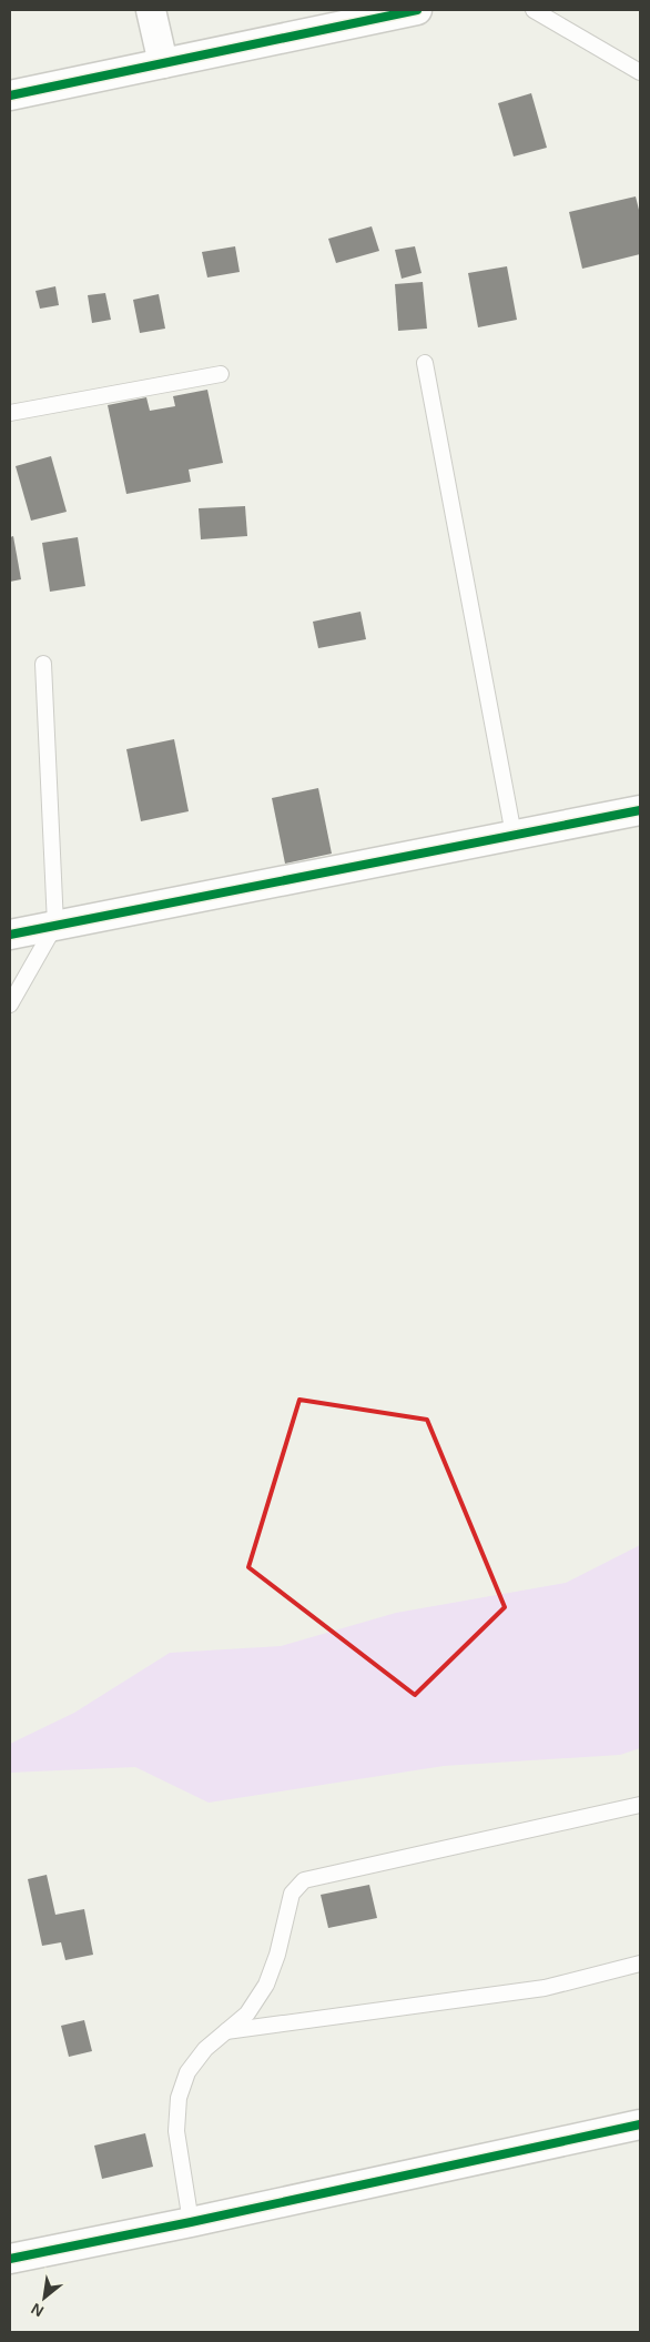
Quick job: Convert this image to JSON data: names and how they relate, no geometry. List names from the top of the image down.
{
  "north": "bottom left"
}
